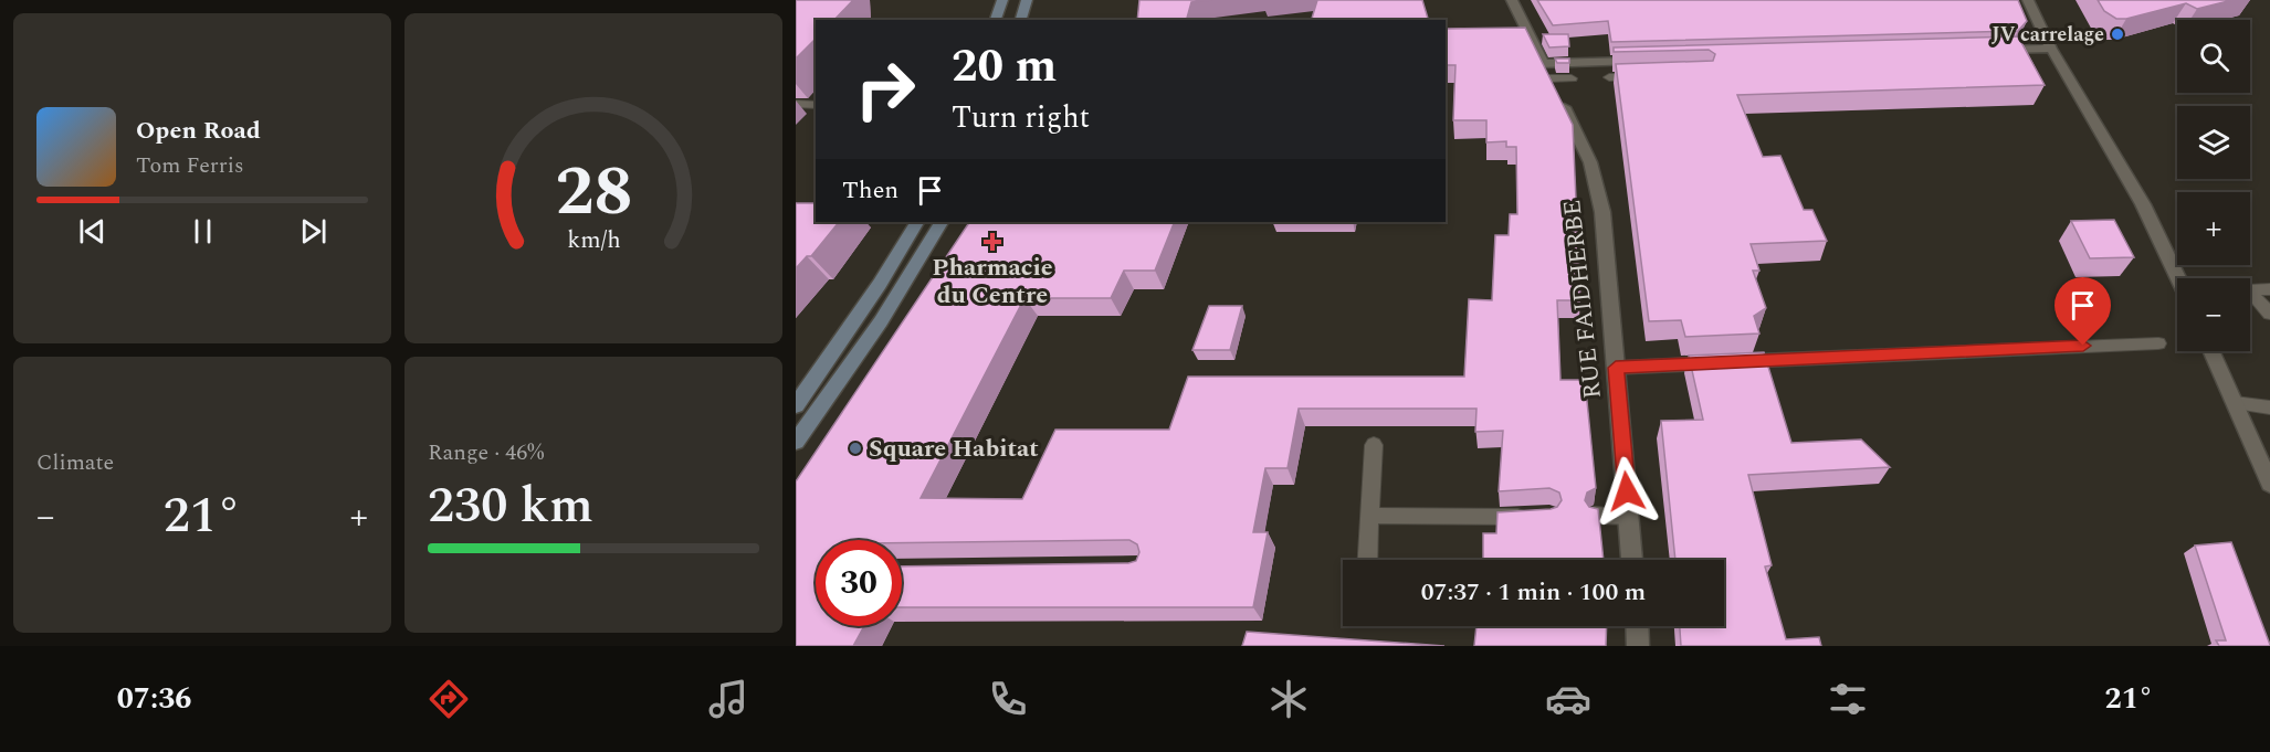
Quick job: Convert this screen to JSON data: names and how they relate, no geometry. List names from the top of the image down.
{
  "streets": {
    "street": ["RUE FAIDHERBE"]
  },
  "places": {
    "other": ["JV carrelage", "Square Habitat"],
    "health": ["Pharmacie du Centre"]
  },
  "page": {
    "map_buttons": ["+", "−"],
    "turn": ["20 m", "Turn right"],
    "song": ["Open Road", "Tom Ferris"],
    "then": "Then",
    "tile": [
      "Climate",
      ["Range · 46%", "230 km"]
    ],
    "heat": ["−", "21°", "+"],
    "limit": "30",
    "trip": "07:37 · 1 min · 100 m",
    "tabs": ["07:36", "21°"],
    "gauge": ["28", "km/h"]
  }
}
